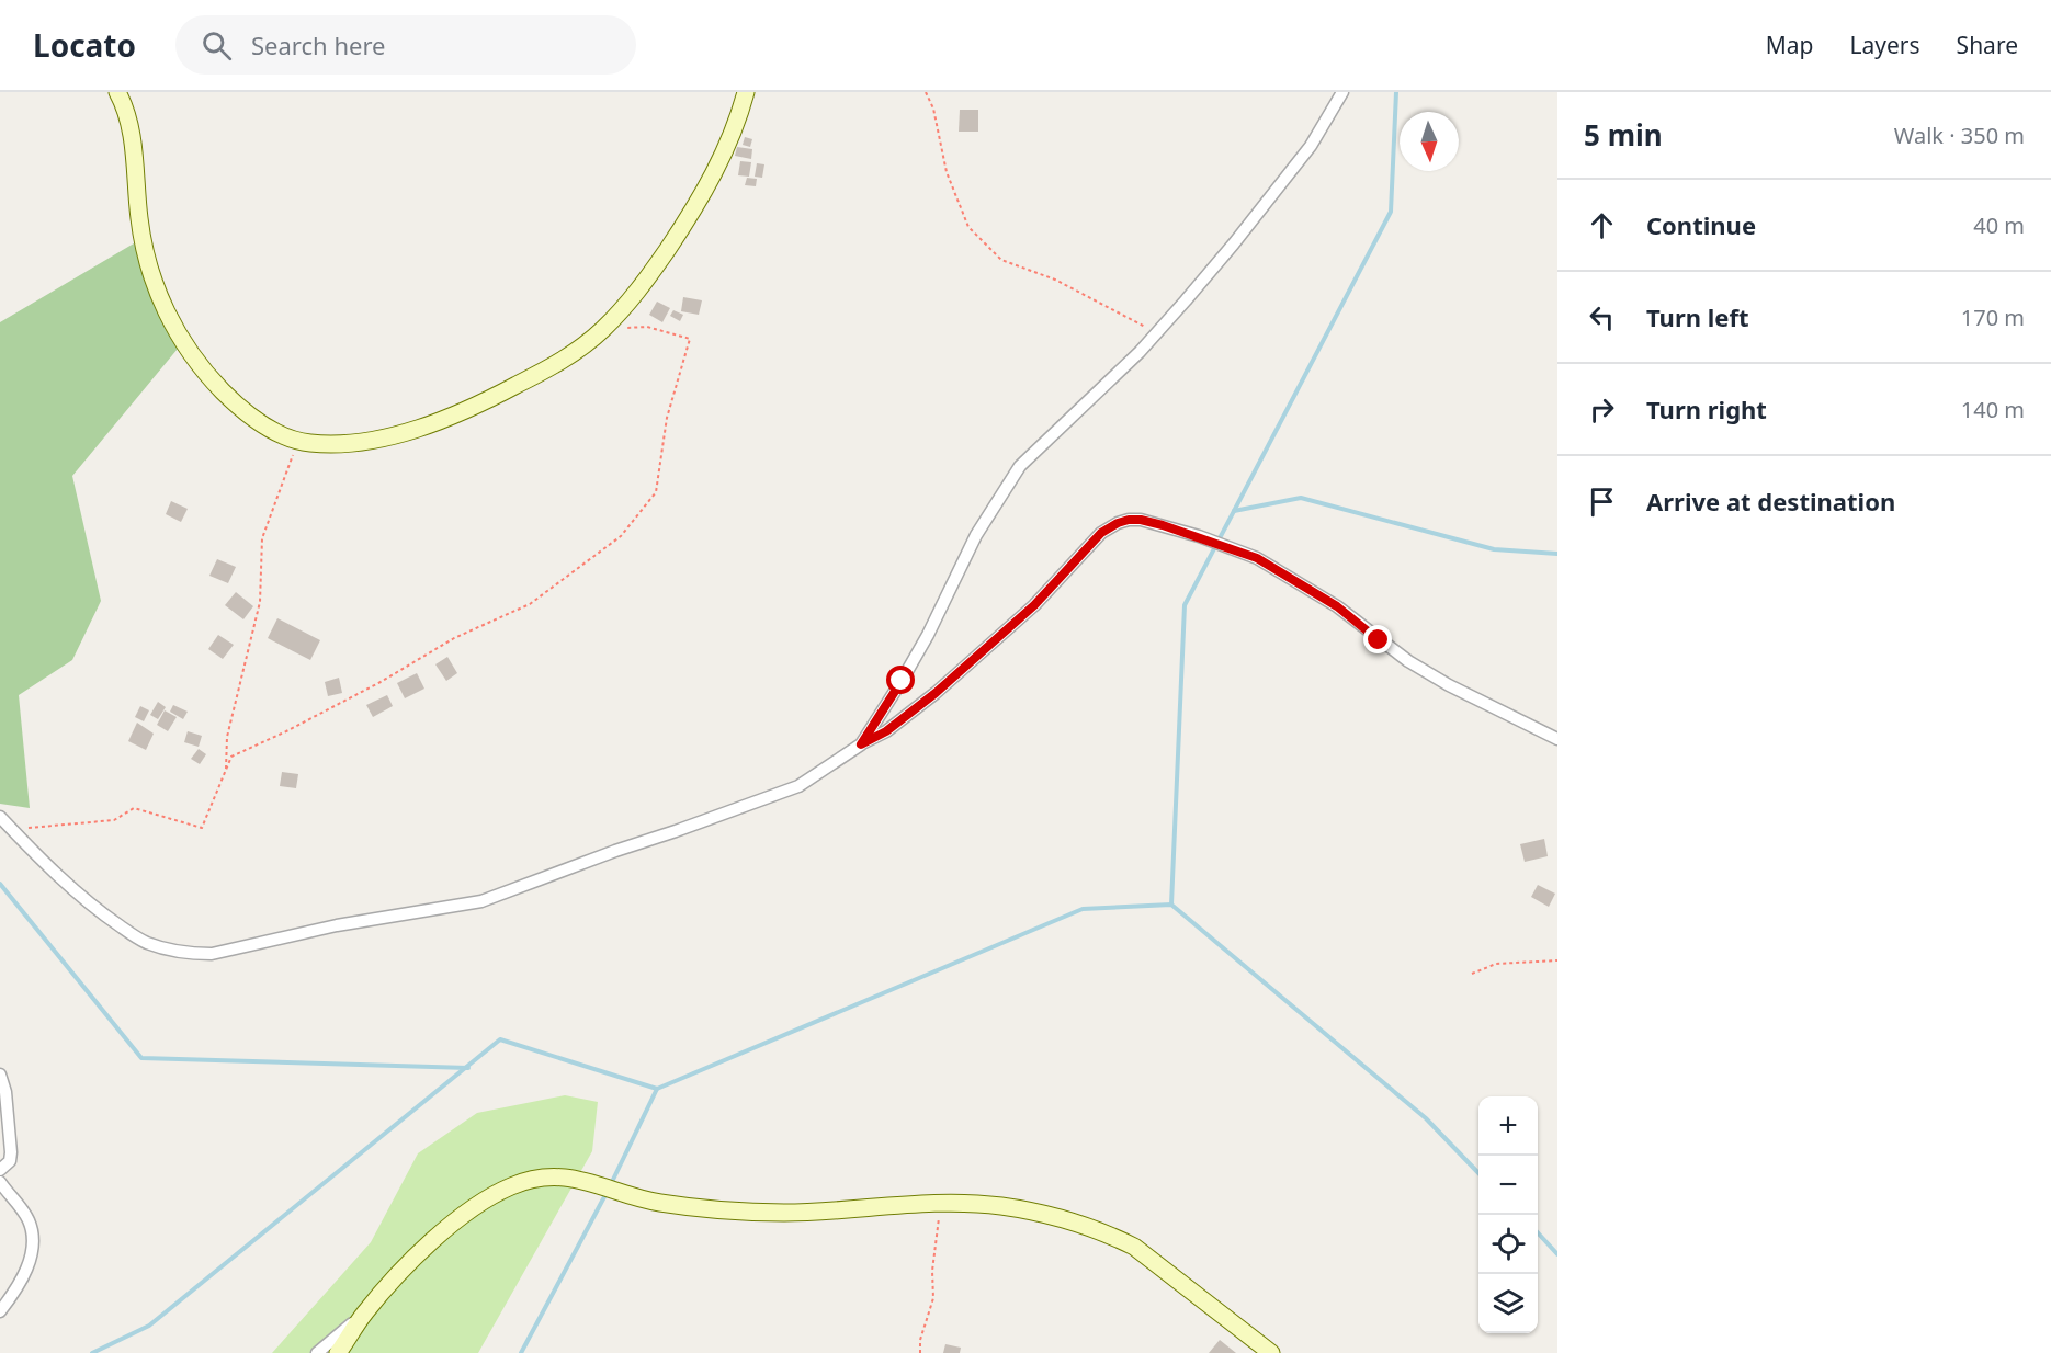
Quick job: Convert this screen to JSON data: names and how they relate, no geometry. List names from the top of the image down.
{
  "north": "bottom",
  "page": {
    "header": "Locato",
    "search": "Search here",
    "nav": ["Map", "Layers", "Share"],
    "heading": ["5 min", "Walk · 350 m"],
    "list": [
      ["Continue", "40 m"],
      ["Turn left", "170 m"],
      ["Turn right", "140 m"],
      "Arrive at destination"
    ],
    "map_buttons": ["+", "−"]
  }
}
